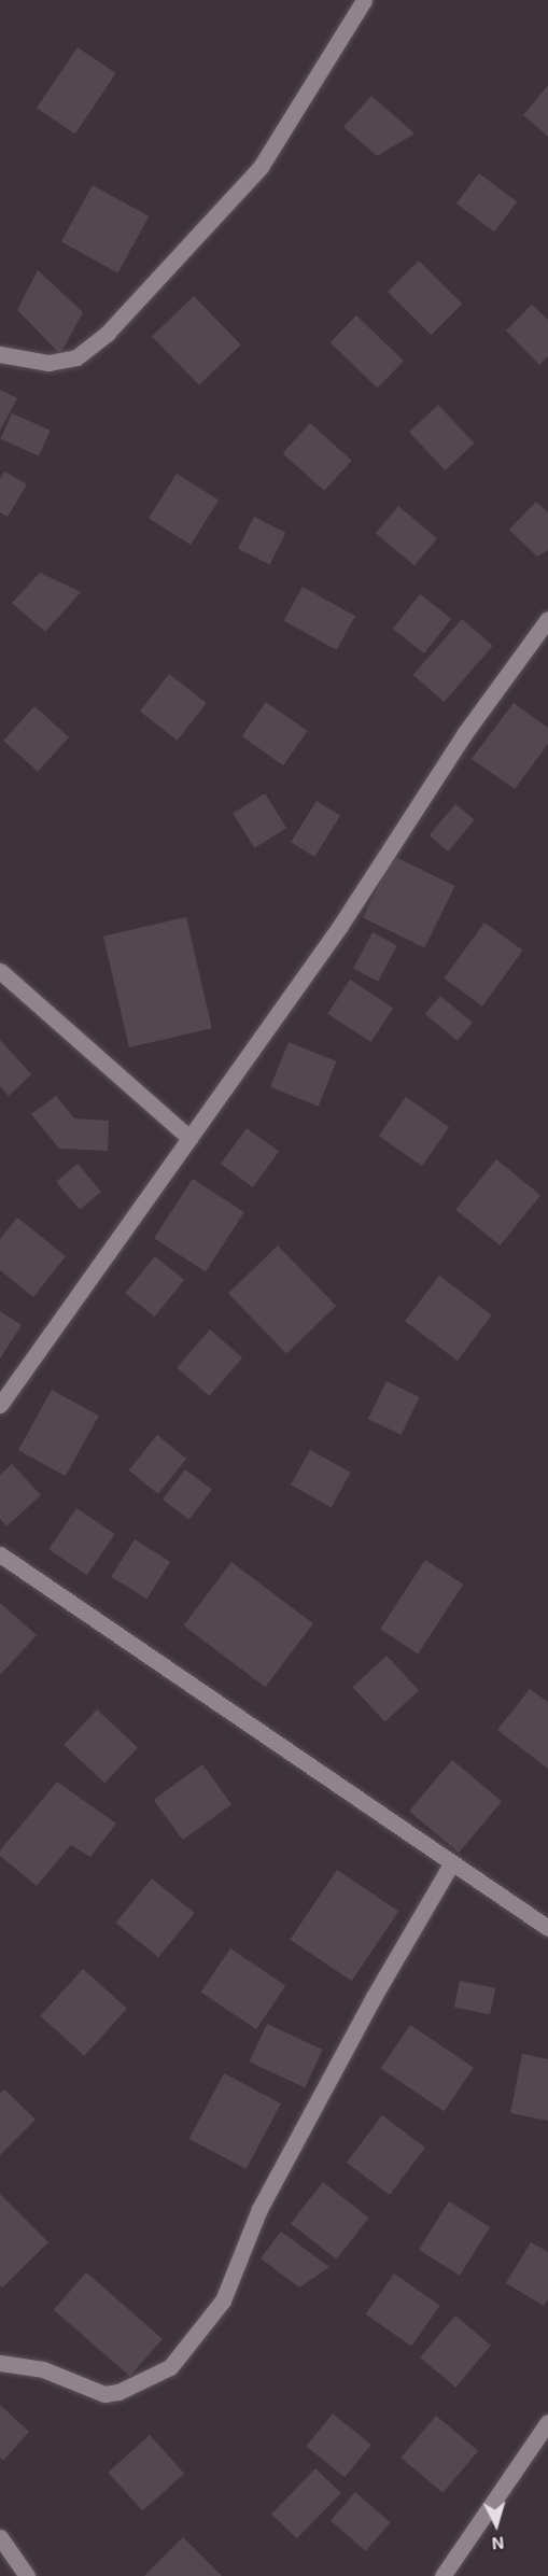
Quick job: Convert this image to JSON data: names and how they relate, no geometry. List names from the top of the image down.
{
  "north": "bottom"
}
